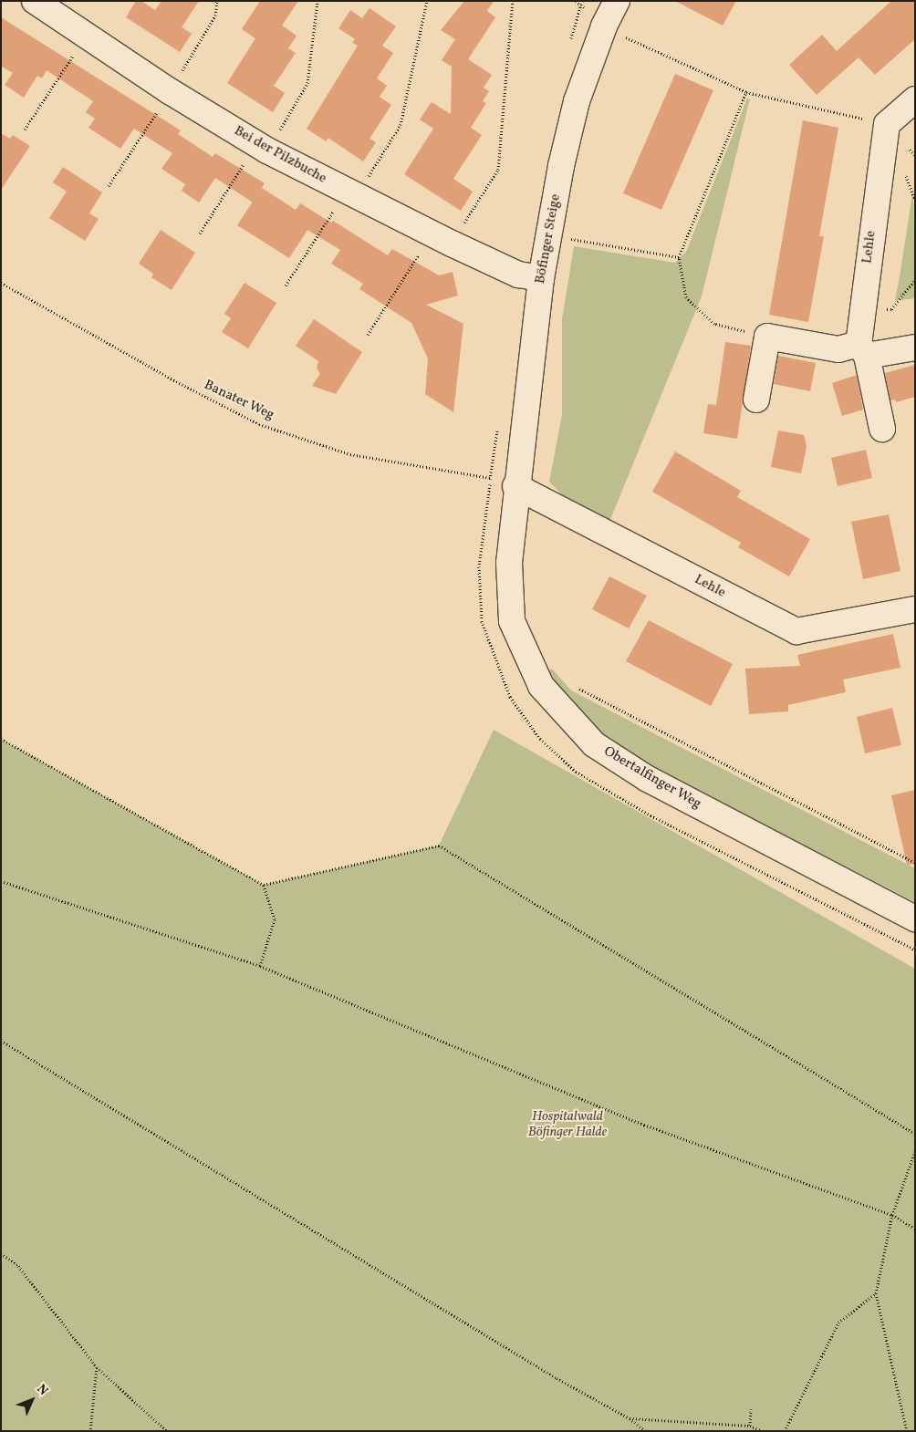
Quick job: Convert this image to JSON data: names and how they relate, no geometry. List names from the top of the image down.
{
  "streets": {
    "street": [
      "Bei der Pilzbuche",
      "Böfinger Steige",
      "Lehle",
      "Obertalfinger Weg"
    ],
    "path": ["Banater Weg"]
  },
  "crossings": [
    ["Bei der Pilzbuche", "Böfinger Steige"],
    ["Böfinger Steige", "Lehle"],
    ["Böfinger Steige", "Obertalfinger Weg"],
    ["Lehle", "Obertalfinger Weg"]
  ],
  "parks": ["Hospitalwald Böfinger Halde"],
  "north": "top right"
}
